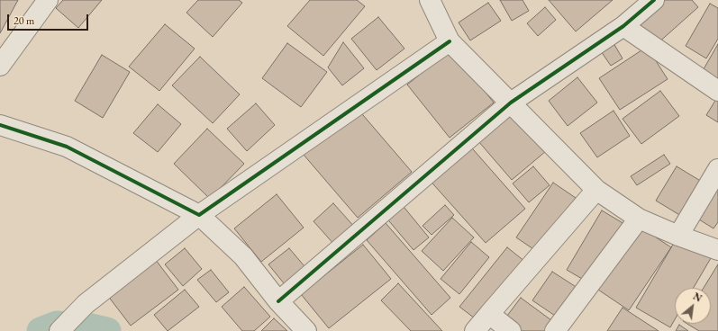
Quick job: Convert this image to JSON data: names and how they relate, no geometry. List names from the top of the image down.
{
  "scale_bar": "20 m",
  "north": "top right"
}
